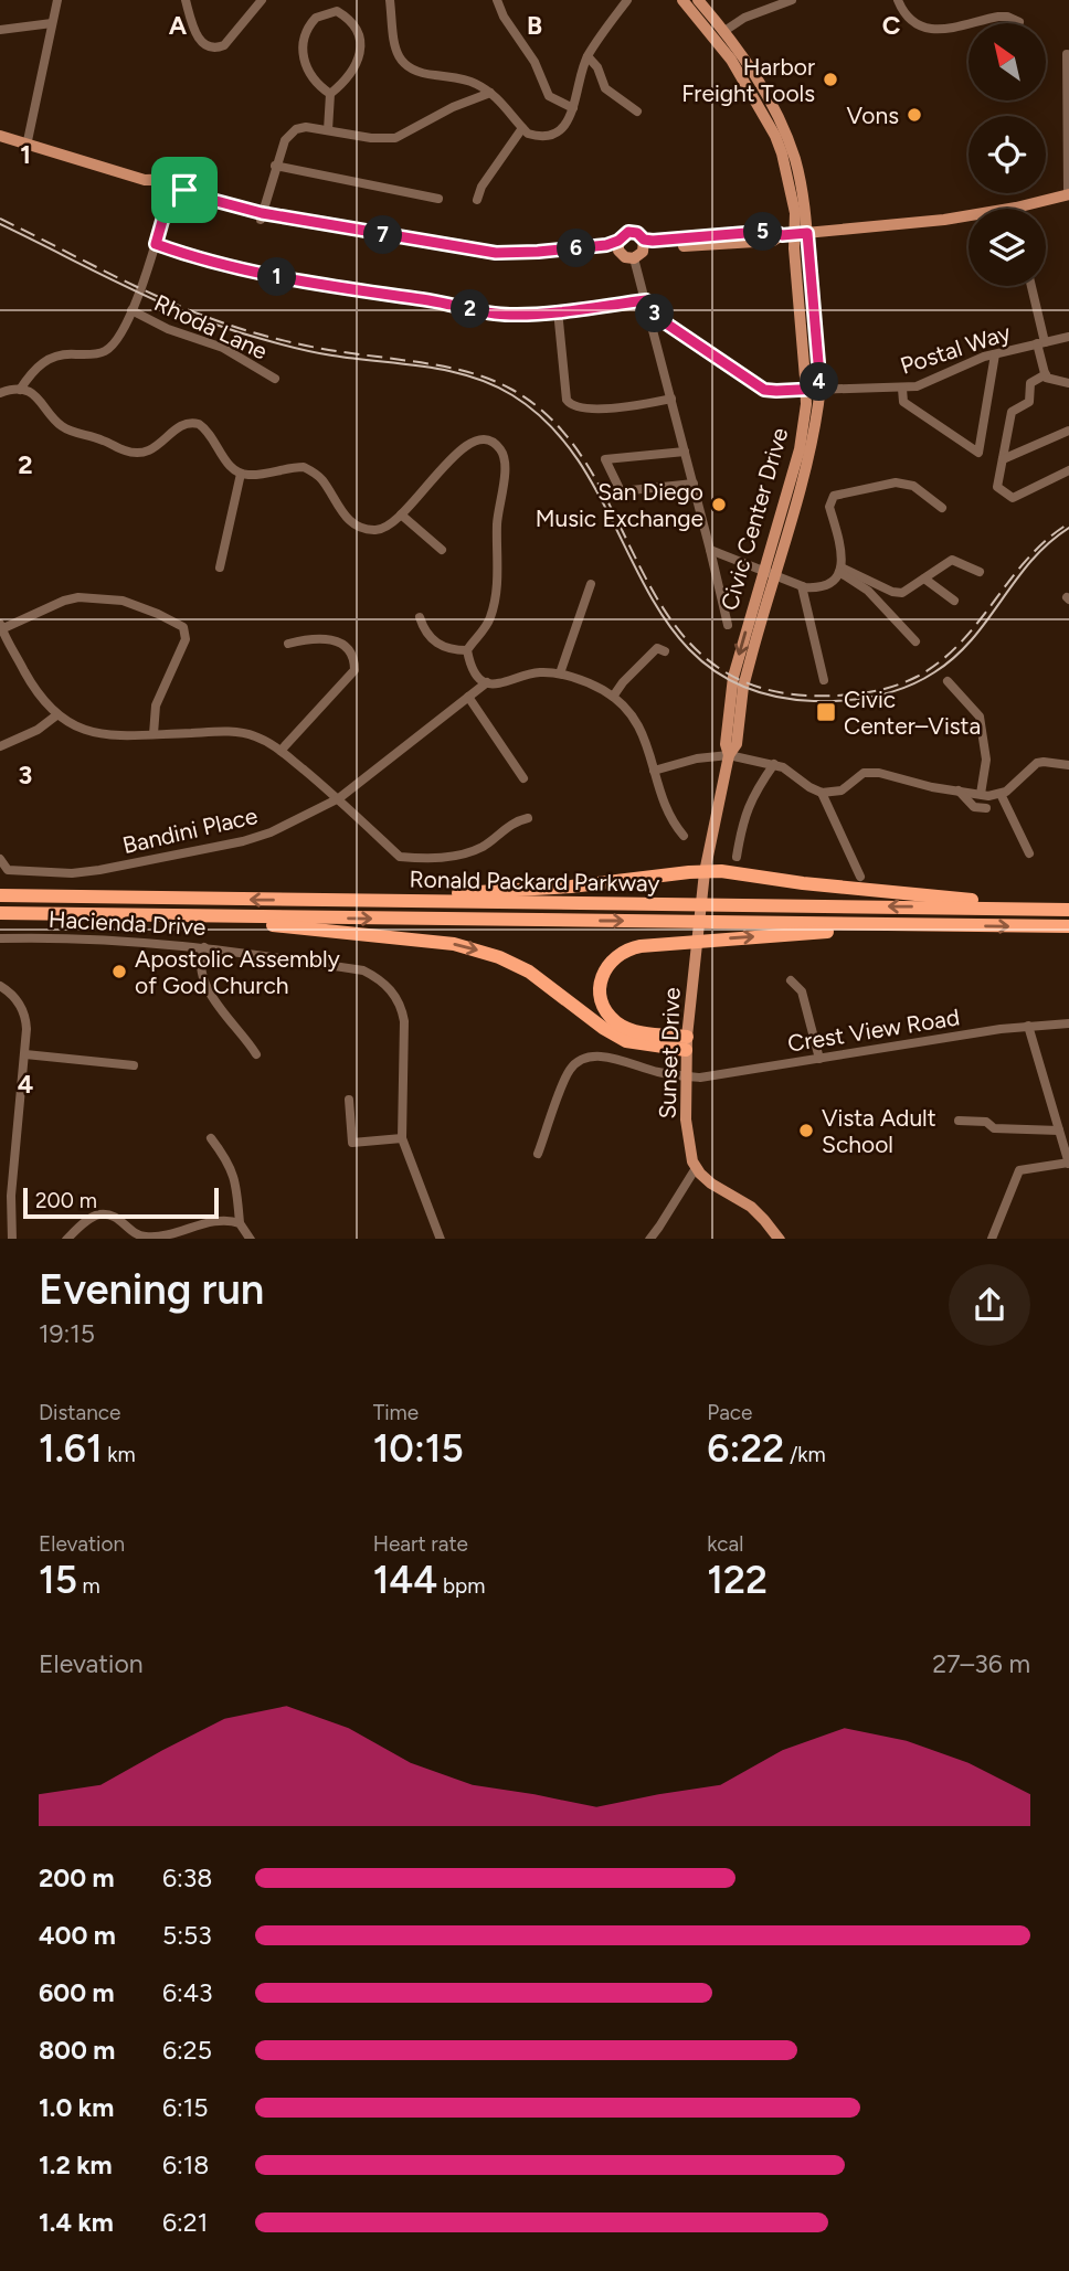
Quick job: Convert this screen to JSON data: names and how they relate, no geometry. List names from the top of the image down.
{
  "streets": {
    "highway": ["Ronald Packard Parkway"],
    "main road": ["Civic Center Drive", "Sunset Drive"],
    "street": [
      "Rhoda Lane",
      "Postal Way",
      "Bandini Place",
      "Hacienda Drive",
      "Crest View Road"
    ]
  },
  "crossings": [
    ["Postal Way", "Civic Center Drive"],
    ["Civic Center Drive", "Sunset Drive"],
    ["Crest View Road", "Sunset Drive"]
  ],
  "places": {
    "other": [
      "Harbor Freight Tools",
      "Vons",
      "San Diego Music Exchange",
      "Apostolic Assembly of God Church",
      "Vista Adult School"
    ],
    "transit": ["Civic Center–Vista"]
  },
  "scale_bar": "200 m",
  "north": "top left",
  "page": {
    "pins": [
      "5",
      "7",
      "6",
      "1",
      "2",
      "3",
      "4"
    ],
    "scale": "200 m",
    "heading": ["Evening run", "19:15"],
    "stats": [
      ["Distance", "1.61 km"],
      ["Time", "10:15"],
      ["Pace", "6:22 /km"],
      ["Elevation", "15 m"],
      ["Heart rate", "144 bpm"],
      ["kcal", "122"]
    ],
    "chart": ["Elevation", "27–36 m"],
    "list": [
      {
        "name": "200 m",
        "note": "6:38"
      },
      {
        "name": "400 m",
        "note": "5:53"
      },
      {
        "name": "600 m",
        "note": "6:43"
      },
      {
        "name": "800 m",
        "note": "6:25"
      },
      {
        "name": "1.0 km",
        "note": "6:15"
      },
      {
        "name": "1.2 km",
        "note": "6:18"
      },
      {
        "name": "1.4 km",
        "note": "6:21"
      }
    ]
  },
  "grid": {
    "columns": ["A", "B", "C"],
    "rows": [
      "1",
      "2",
      "3",
      "4"
    ]
  }
}
